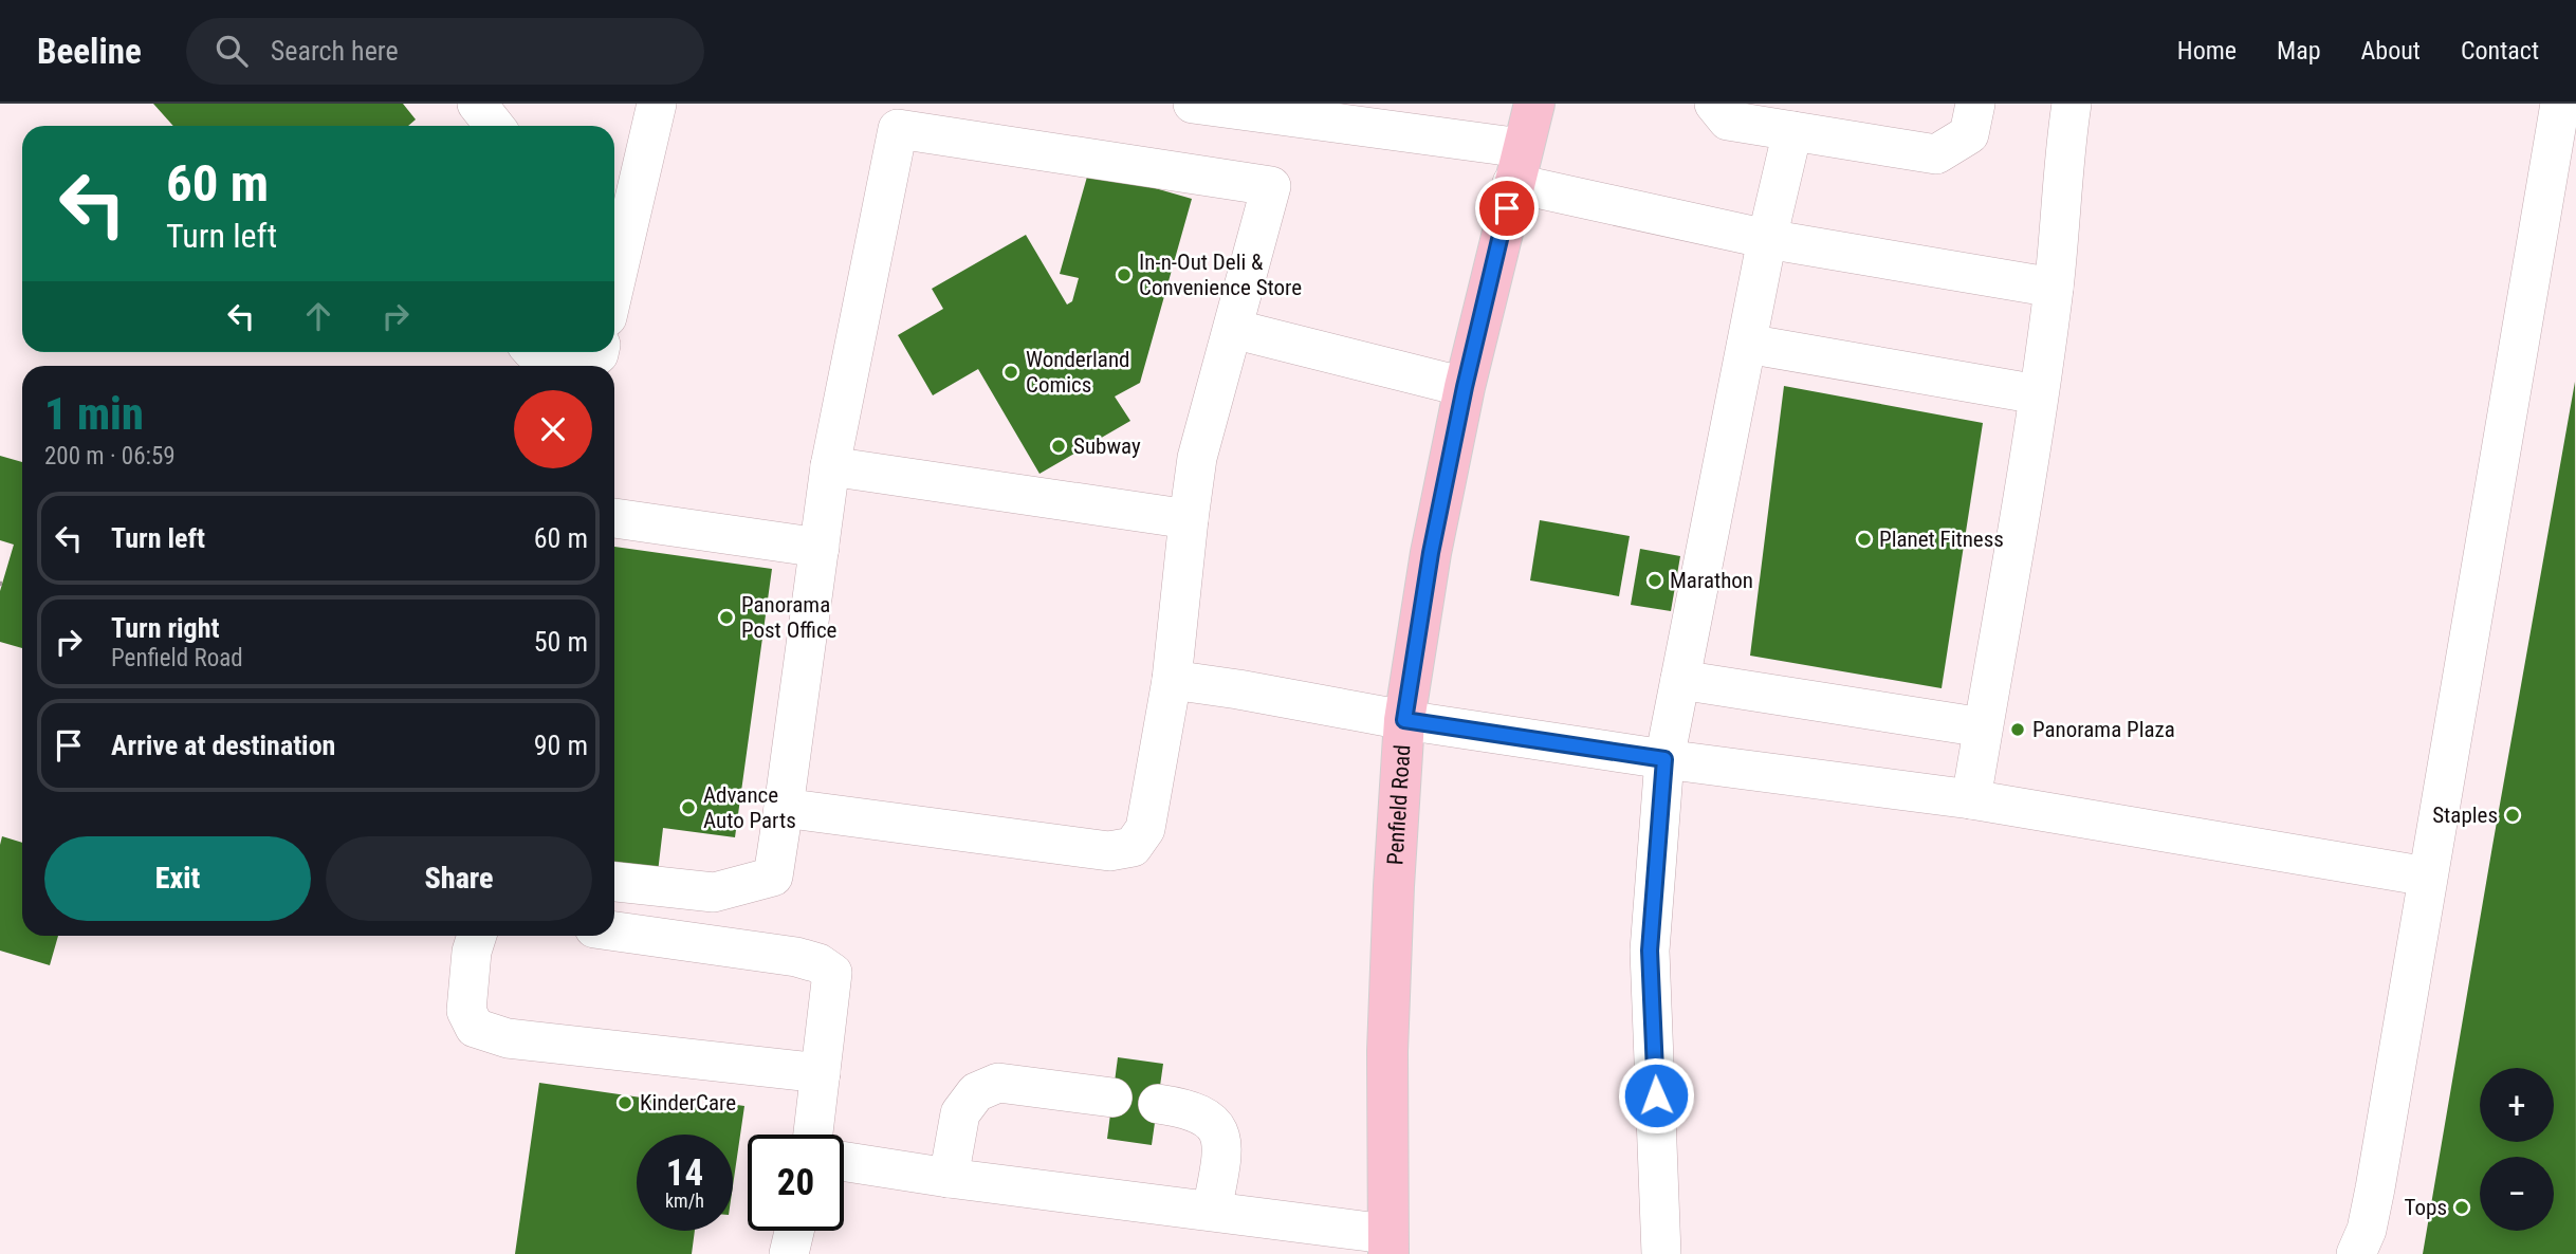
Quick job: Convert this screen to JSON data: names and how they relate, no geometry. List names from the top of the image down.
{
  "streets": {
    "main road": ["Penfield Road"]
  },
  "places": [
    "In-n-Out Deli & Convenience Store",
    "Wonderland Comics",
    "Subway",
    "Planet Fitness",
    "Marathon",
    "Panorama Post Office",
    "Panorama Plaza",
    "Advance Auto Parts",
    "Staples",
    "KinderCare",
    "Tops"
  ],
  "page": {
    "header": "Beeline",
    "search": "Search here",
    "nav": [
      "Home",
      "Map",
      "About",
      "Contact"
    ],
    "turn": ["60 m", "Turn left"],
    "heading": ["1 min", "200 m · 06:59"],
    "list": [
      {
        "name": "Turn left",
        "value": "60 m"
      },
      {
        "name": "Turn right",
        "note": "Penfield Road",
        "value": "50 m"
      },
      {
        "name": "Arrive at destination",
        "value": "90 m"
      }
    ],
    "buttons": ["Exit", "Share"],
    "map_buttons": ["+", "−"],
    "speed": "14 km/h",
    "limit": "20"
  }
}
